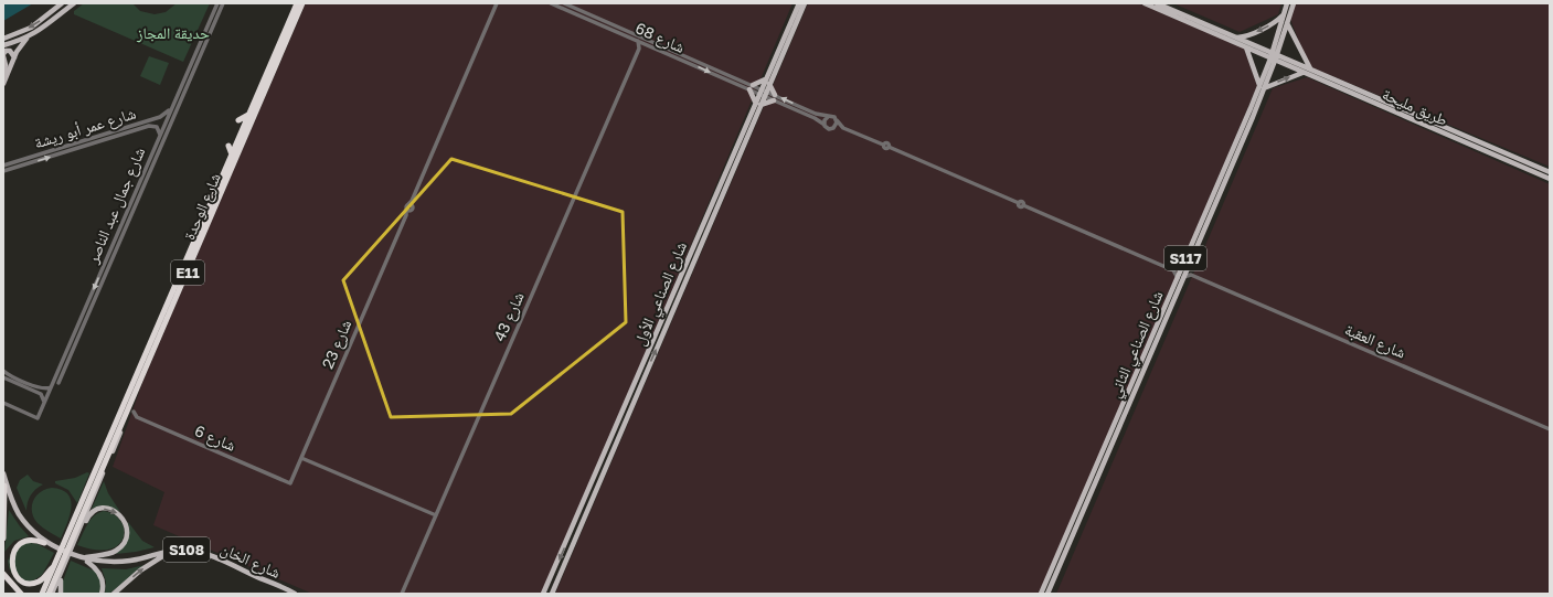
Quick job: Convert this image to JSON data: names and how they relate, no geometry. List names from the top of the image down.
{
  "streets": {
    "highway": ["شارع الوحدة", "E11"],
    "main road": [
      "طريق مليحة",
      "S117",
      "شارع الصناعي الأول",
      "شارع الصناعي الثاني",
      "S108",
      "شارع الخان"
    ],
    "street": [
      "شارع 68",
      "شارع عمر أبو ريشة",
      "شارع جمال عبد الناصر",
      "شارع 43",
      "شارع العقبة",
      "شارع 23",
      "شارع 6"
    ]
  },
  "crossings": [
    ["شارع 68", "شارع الصناعي الأول"],
    ["شارع 68", "شارع 43"],
    ["طريق مليحة", "شارع الصناعي الثاني"],
    ["شارع عمر أبو ريشة", "شارع جمال عبد الناصر"],
    ["شارع الوحدة", "E11"],
    ["شارع 23", "شارع 6"]
  ],
  "parks": ["حديقة المجاز"]
}
